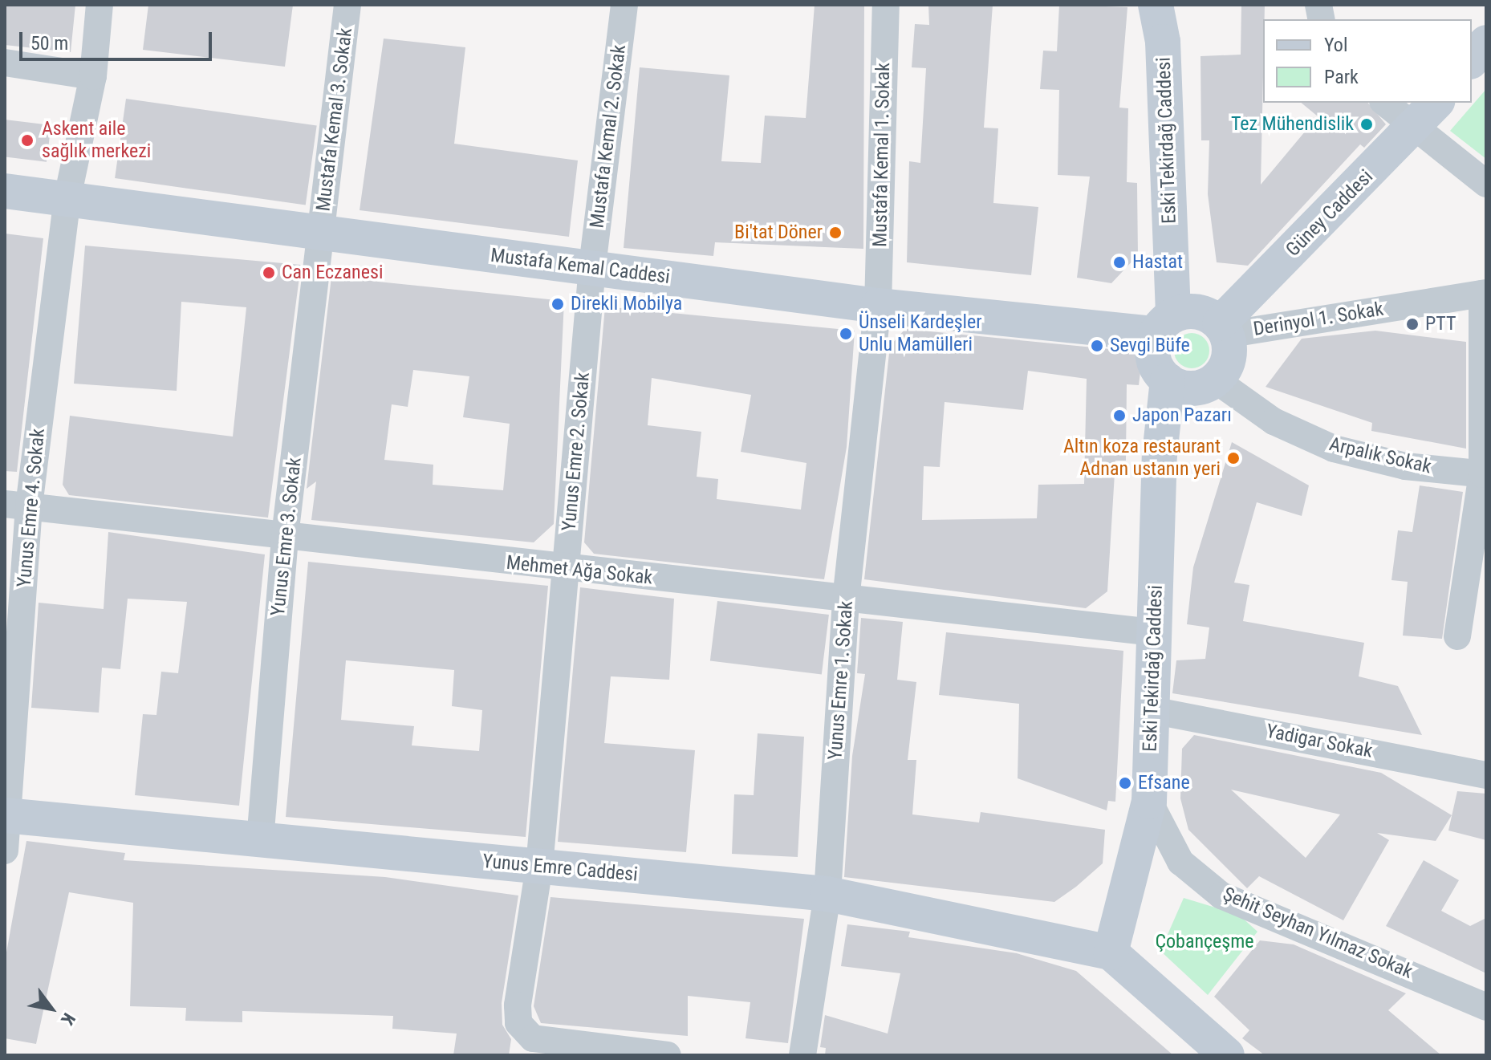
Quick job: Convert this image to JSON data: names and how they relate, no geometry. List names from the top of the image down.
{
  "streets": {
    "street": [
      "Mustafa Kemal 3. Sokak",
      "Mustafa Kemal 2. Sokak",
      "Eski Tekirdağ Caddesi",
      "Mustafa Kemal 1. Sokak",
      "Güney Caddesi",
      "Mustafa Kemal Caddesi",
      "Derinyol 1. Sokak",
      "Yunus Emre 2. Sokak",
      "Arpalık Sokak",
      "Yunus Emre 4. Sokak",
      "Yunus Emre 3. Sokak",
      "Mehmet Ağa Sokak",
      "Yunus Emre 1. Sokak",
      "Yadigar Sokak",
      "Yunus Emre Caddesi",
      "Şehit Seyhan Yılmaz Sokak"
    ]
  },
  "crossings": [
    ["Mustafa Kemal 3. Sokak", "Mustafa Kemal Caddesi"],
    ["Mustafa Kemal 3. Sokak", "Yunus Emre 3. Sokak"],
    ["Mustafa Kemal 2. Sokak", "Mustafa Kemal Caddesi"],
    ["Mustafa Kemal 2. Sokak", "Yunus Emre 2. Sokak"],
    ["Eski Tekirdağ Caddesi", "Güney Caddesi"],
    ["Eski Tekirdağ Caddesi", "Mustafa Kemal Caddesi"],
    ["Eski Tekirdağ Caddesi", "Derinyol 1. Sokak"],
    ["Eski Tekirdağ Caddesi", "Arpalık Sokak"],
    ["Eski Tekirdağ Caddesi", "Mehmet Ağa Sokak"],
    ["Eski Tekirdağ Caddesi", "Yadigar Sokak"],
    ["Eski Tekirdağ Caddesi", "Yunus Emre Caddesi"],
    ["Eski Tekirdağ Caddesi", "Şehit Seyhan Yılmaz Sokak"],
    ["Mustafa Kemal 1. Sokak", "Mustafa Kemal Caddesi"],
    ["Mustafa Kemal 1. Sokak", "Yunus Emre 1. Sokak"],
    ["Güney Caddesi", "Mustafa Kemal Caddesi"],
    ["Güney Caddesi", "Derinyol 1. Sokak"],
    ["Güney Caddesi", "Arpalık Sokak"],
    ["Mustafa Kemal Caddesi", "Derinyol 1. Sokak"],
    ["Mustafa Kemal Caddesi", "Yunus Emre 2. Sokak"],
    ["Mustafa Kemal Caddesi", "Arpalık Sokak"],
    ["Mustafa Kemal Caddesi", "Yunus Emre 4. Sokak"],
    ["Mustafa Kemal Caddesi", "Yunus Emre 3. Sokak"],
    ["Mustafa Kemal Caddesi", "Yunus Emre 1. Sokak"],
    ["Derinyol 1. Sokak", "Arpalık Sokak"],
    ["Yunus Emre 2. Sokak", "Mehmet Ağa Sokak"],
    ["Yunus Emre 2. Sokak", "Yunus Emre Caddesi"],
    ["Yunus Emre 4. Sokak", "Mehmet Ağa Sokak"],
    ["Yunus Emre 4. Sokak", "Yunus Emre Caddesi"],
    ["Yunus Emre 3. Sokak", "Mehmet Ağa Sokak"],
    ["Yunus Emre 3. Sokak", "Yunus Emre Caddesi"],
    ["Mehmet Ağa Sokak", "Yunus Emre 1. Sokak"],
    ["Yunus Emre 1. Sokak", "Yunus Emre Caddesi"]
  ],
  "parks": ["Çobançeşme"],
  "places": [
    "Tez Mühendislik",
    "Askent aile sağlık merkezi",
    "Bi'tat Döner",
    "Hastat",
    "Can Eczanesi",
    "Direkli Mobilya",
    "PTT",
    "Ünseli Kardeşler Unlu Mamülleri",
    "Sevgi Büfe",
    "Japon Pazarı",
    "Altın koza restaurant Adnan ustanın yeri",
    "Efsane"
  ],
  "legend": ["Yol", "Park"],
  "scale_bar": "50 m",
  "north": "bottom right"
}
